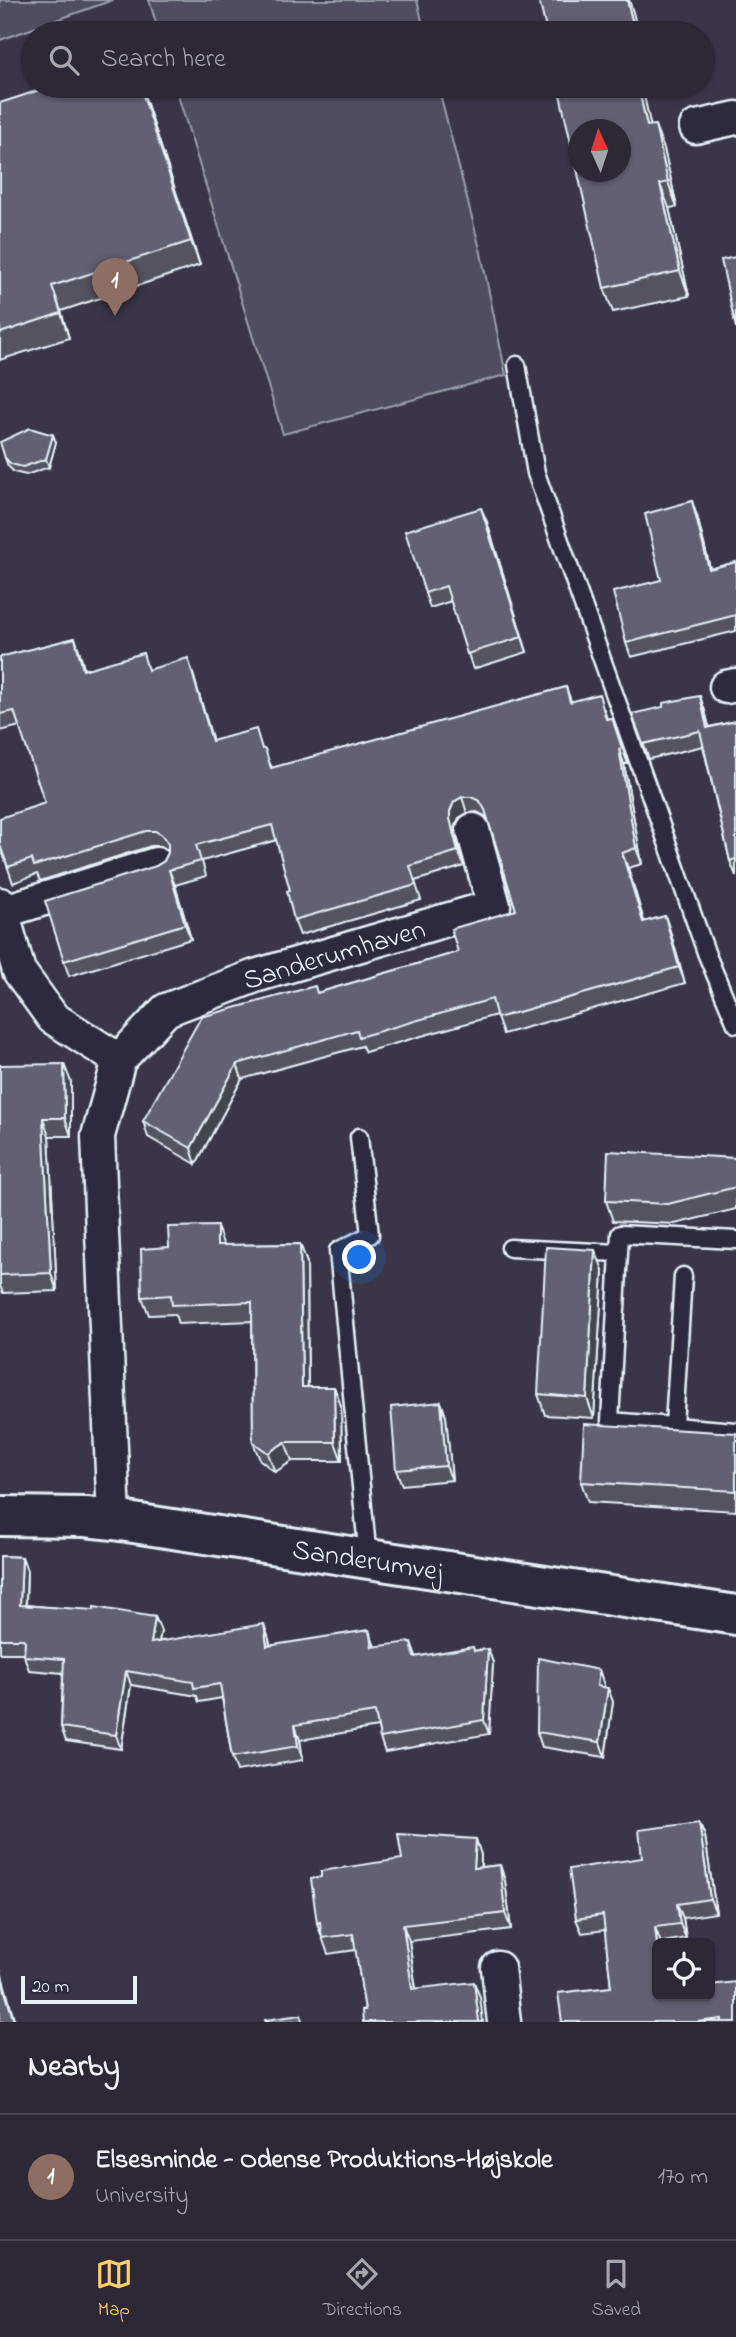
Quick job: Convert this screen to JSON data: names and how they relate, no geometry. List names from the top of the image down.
{
  "streets": {
    "street": ["Sanderumhaven", "Sanderumvej"]
  },
  "crossings": [
    ["Sanderumhaven", "Sanderumvej"]
  ],
  "scale_bar": "20 m",
  "north": "top",
  "page": {
    "search": "Search here",
    "pins": "1",
    "scale": "20 m",
    "heading": "Nearby",
    "list": [
      {
        "mark": "1",
        "name": "Elsesminde - Odense Produktions-Højskole",
        "note": "University",
        "value": "170 m"
      }
    ],
    "nav": ["Map", "Directions", "Saved"]
  }
}
